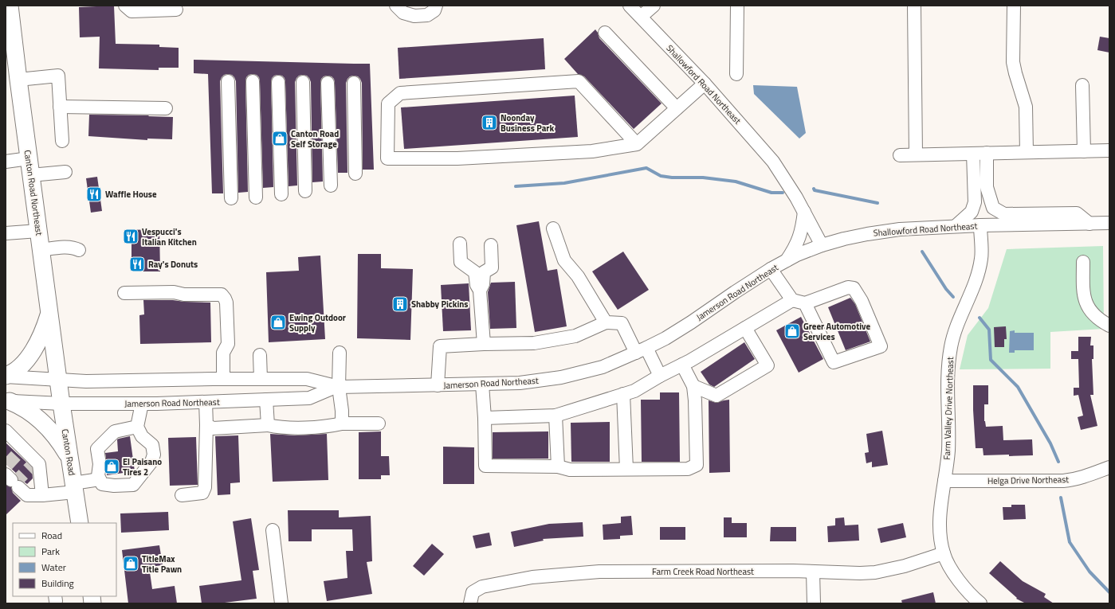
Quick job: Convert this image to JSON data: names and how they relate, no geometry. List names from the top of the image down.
{
  "streets": {
    "main road": ["Canton Road Northeast", "Canton Road"],
    "street": [
      "Shallowford Road Northeast",
      "Jamerson Road Northeast",
      "Farm Valley Drive Northeast",
      "Helga Drive Northeast",
      "Farm Creek Road Northeast"
    ]
  },
  "crossings": [
    ["Shallowford Road Northeast", "Jamerson Road Northeast"],
    ["Shallowford Road Northeast", "Farm Valley Drive Northeast"],
    ["Canton Road Northeast", "Jamerson Road Northeast"],
    ["Canton Road Northeast", "Canton Road"],
    ["Jamerson Road Northeast", "Canton Road"],
    ["Farm Valley Drive Northeast", "Helga Drive Northeast"],
    ["Farm Valley Drive Northeast", "Farm Creek Road Northeast"]
  ],
  "places": {
    "building": ["Noonday Business Park", "Shabby Pickins"],
    "shop": [
      "Canton Road Self Storage",
      "Ewing Outdoor Supply",
      "Greer Automotive Services",
      "El Paisano Tires 2",
      "TitleMax Title Pawn"
    ],
    "restaurant": ["Waffle House", "Vespucci's Italian Kitchen", "Ray's Donuts"]
  },
  "legend": [
    "Road",
    "Park",
    "Water",
    "Building"
  ]
}
